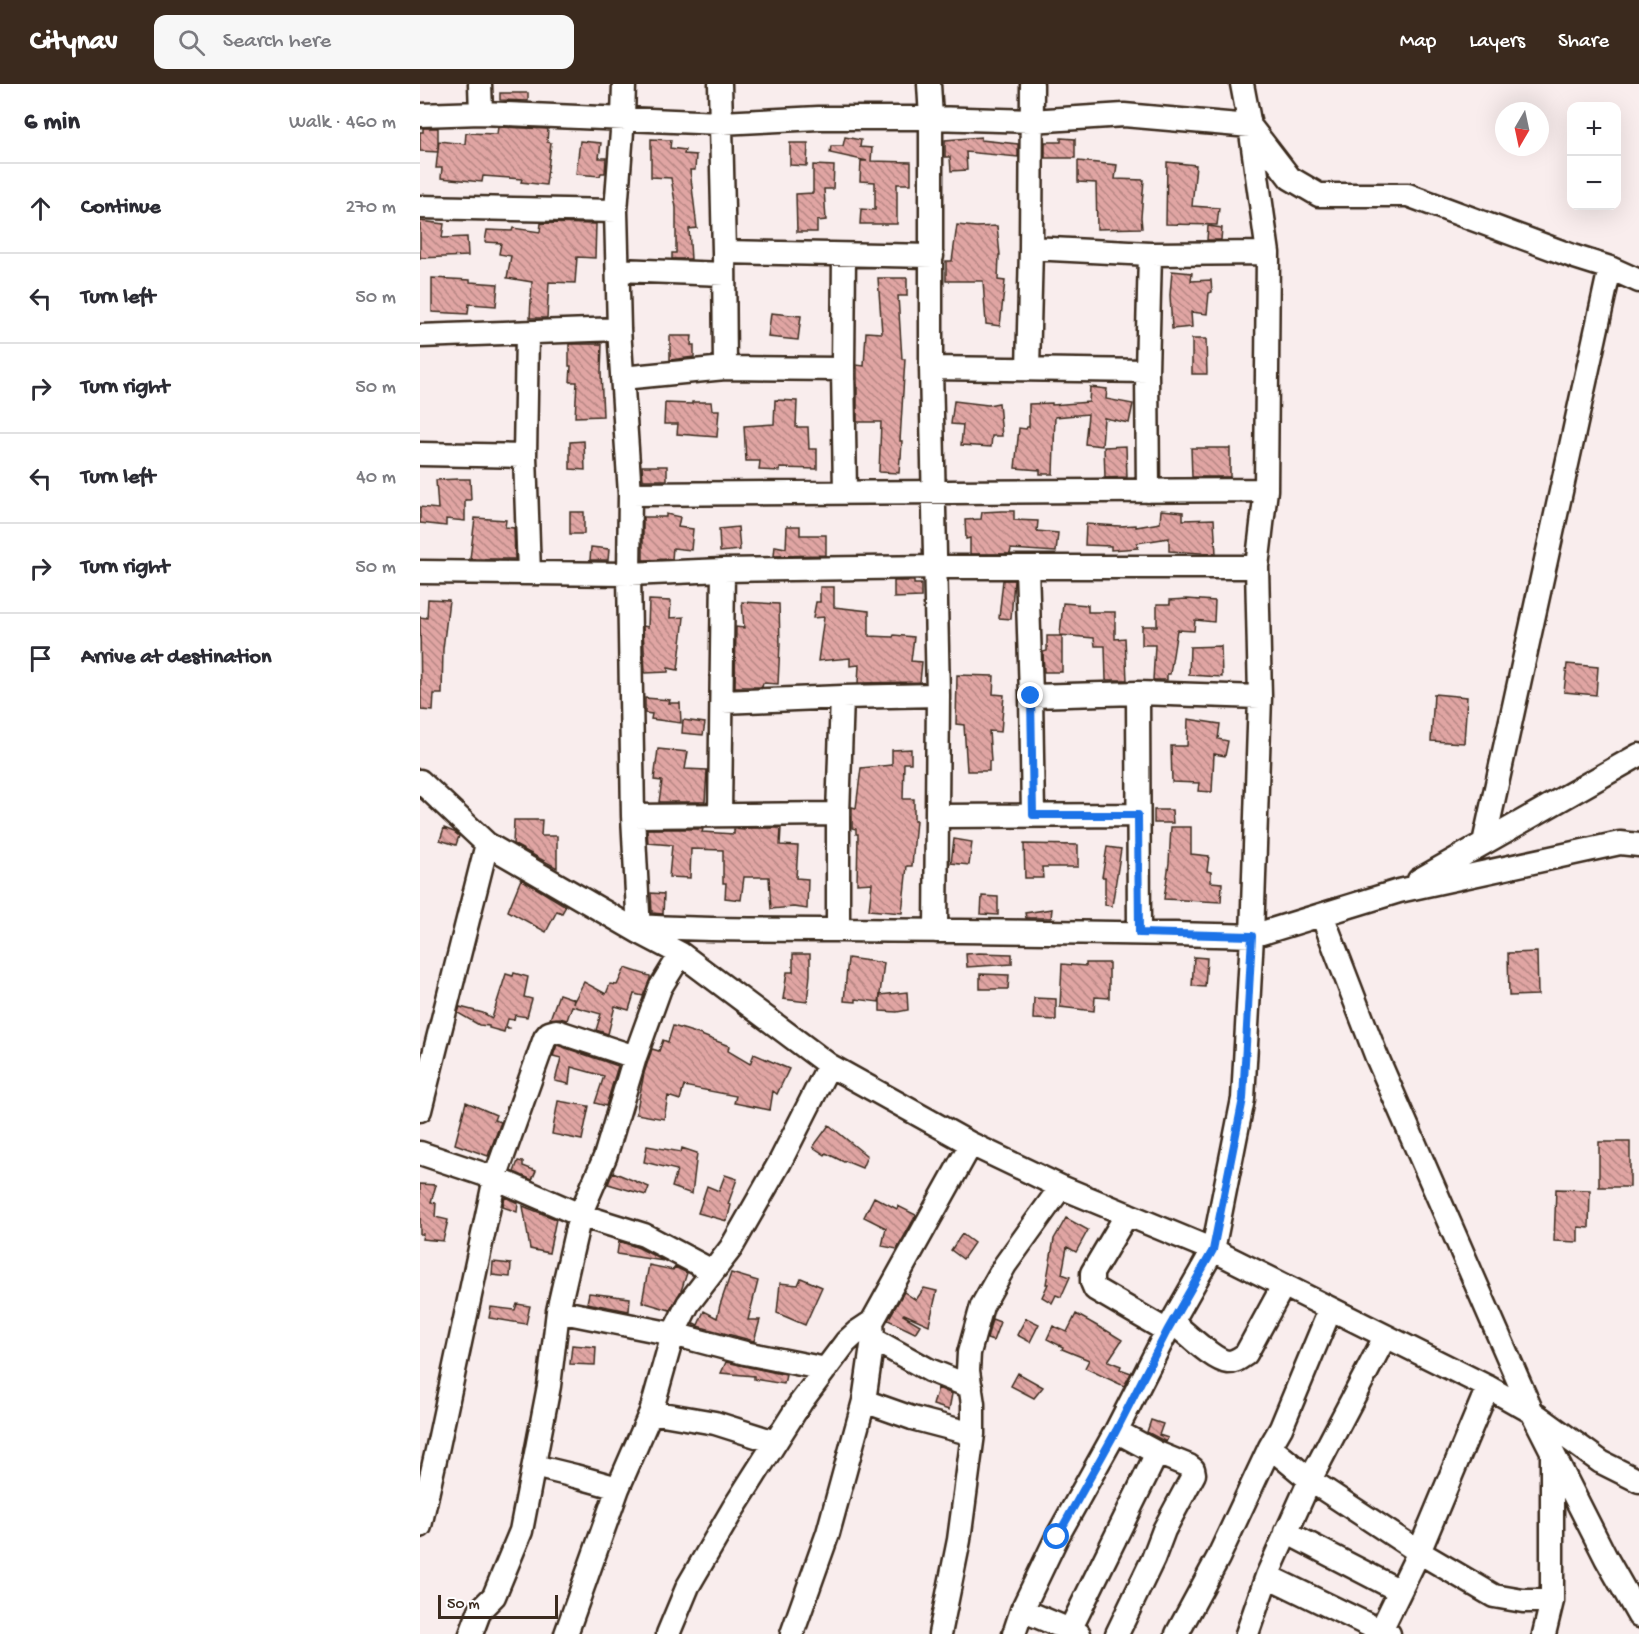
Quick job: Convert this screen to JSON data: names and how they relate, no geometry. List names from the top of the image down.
{
  "scale_bar": "50 m",
  "north": "bottom",
  "page": {
    "header": "Citynav",
    "search": "Search here",
    "nav": ["Map", "Layers", "Share"],
    "heading": ["6 min", "Walk · 460 m"],
    "map_buttons": ["+", "−"],
    "list": [
      ["Continue", "270 m"],
      ["Turn left", "50 m"],
      ["Turn right", "50 m"],
      ["Turn left", "40 m"],
      ["Turn right", "50 m"],
      "Arrive at destination"
    ],
    "scale": "50 m"
  }
}
